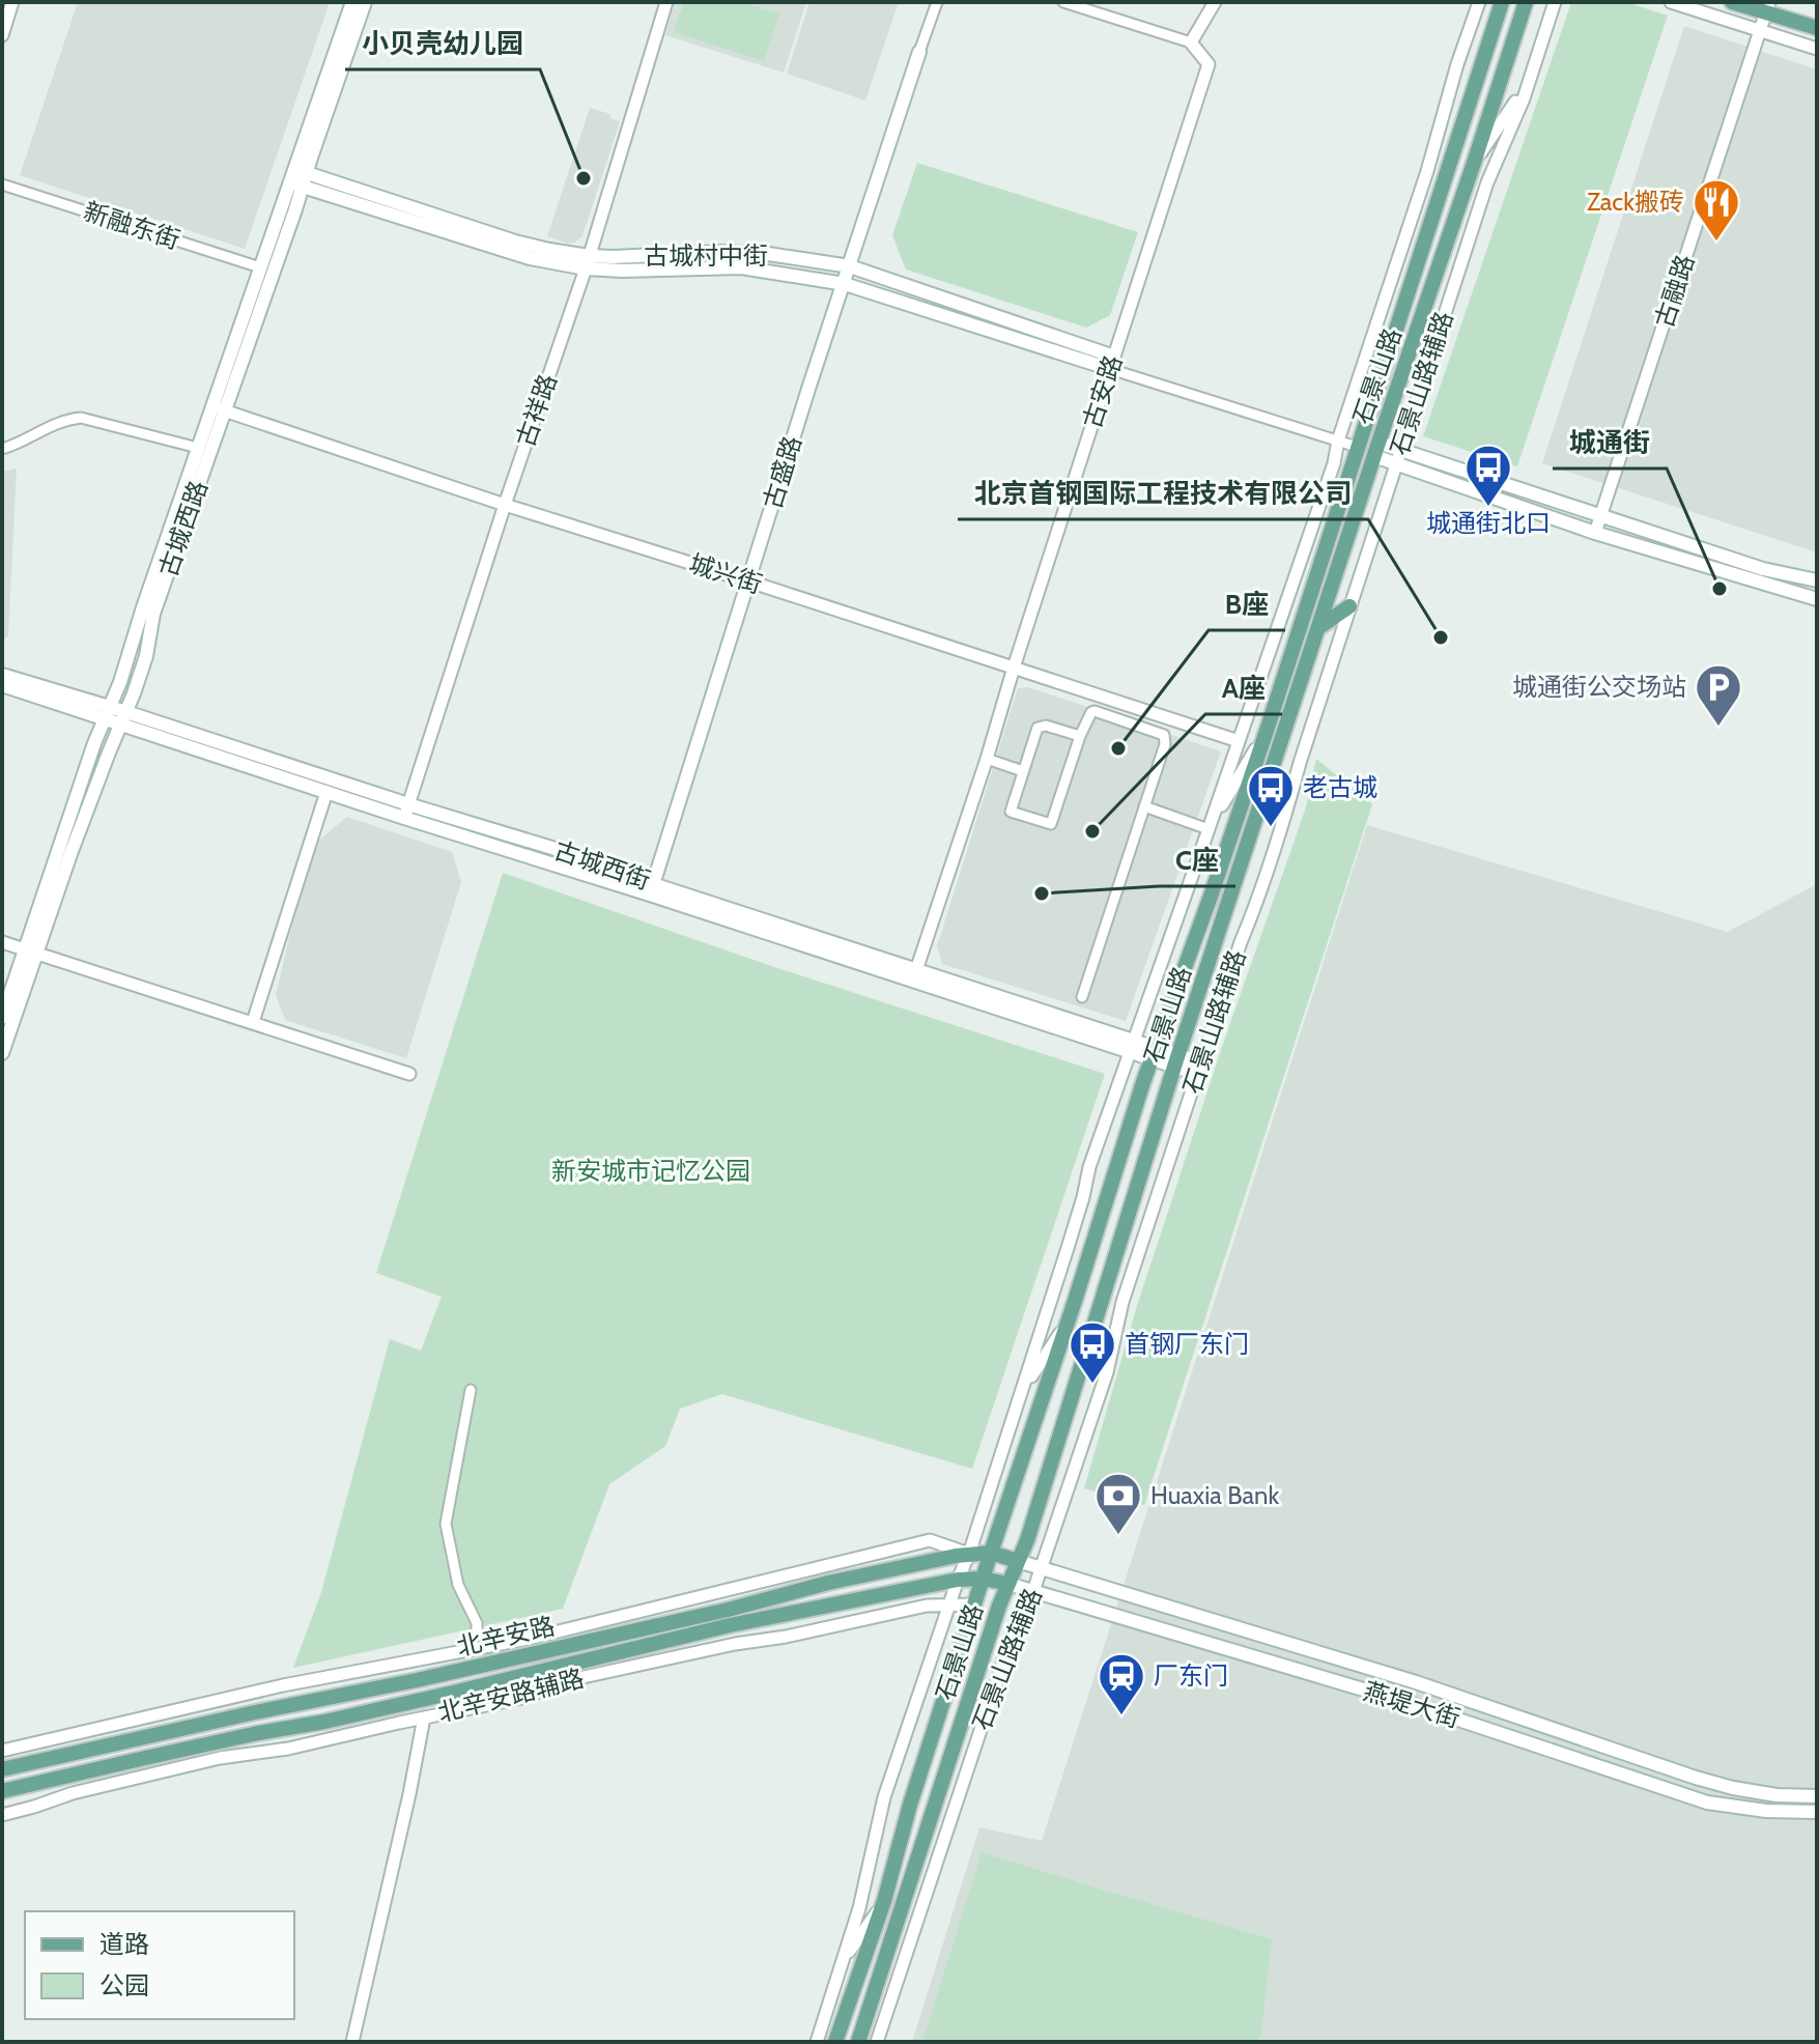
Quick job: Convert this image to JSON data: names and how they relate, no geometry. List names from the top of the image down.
{
  "streets": {
    "main road": [
      "古城村中街",
      "石景山路",
      "古盛路",
      "古城西路",
      "古城西街",
      "北辛安路",
      "燕堤大街"
    ],
    "street": [
      "新融东街",
      "古融路",
      "石景山路辅路",
      "古安路",
      "古祥路",
      "城兴街",
      "北辛安路辅路"
    ]
  },
  "crossings": [
    ["新融东街", "古城西路"],
    ["古城村中街", "古安路"],
    ["古城村中街", "古祥路"],
    ["古城村中街", "古盛路"],
    ["古城村中街", "古城西路"],
    ["石景山路", "古城西街"],
    ["石景山路", "北辛安路"],
    ["石景山路", "北辛安路辅路"],
    ["石景山路", "燕堤大街"],
    ["石景山路辅路", "古城西街"],
    ["石景山路辅路", "燕堤大街"],
    ["古安路", "城兴街"],
    ["古安路", "古城西街"],
    ["古祥路", "城兴街"],
    ["古祥路", "古城西街"],
    ["古盛路", "城兴街"],
    ["古盛路", "古城西街"],
    ["古城西路", "城兴街"],
    ["古城西路", "古城西街"],
    ["北辛安路", "北辛安路辅路"],
    ["北辛安路", "燕堤大街"]
  ],
  "parks": ["新安城市记忆公园"],
  "places": {
    "other": [
      "小贝壳幼儿园",
      "城通街",
      "北京首钢国际工程技术有限公司",
      "B座",
      "A座",
      "C座"
    ],
    "restaurant": ["Zack搬砖"],
    "bus stop": ["城通街北口", "老古城", "首钢厂东门"],
    "parking": ["城通街公交场站"],
    "bank": ["Huaxia Bank"],
    "station": ["厂东门"]
  },
  "legend": ["道路", "公园"]
}
